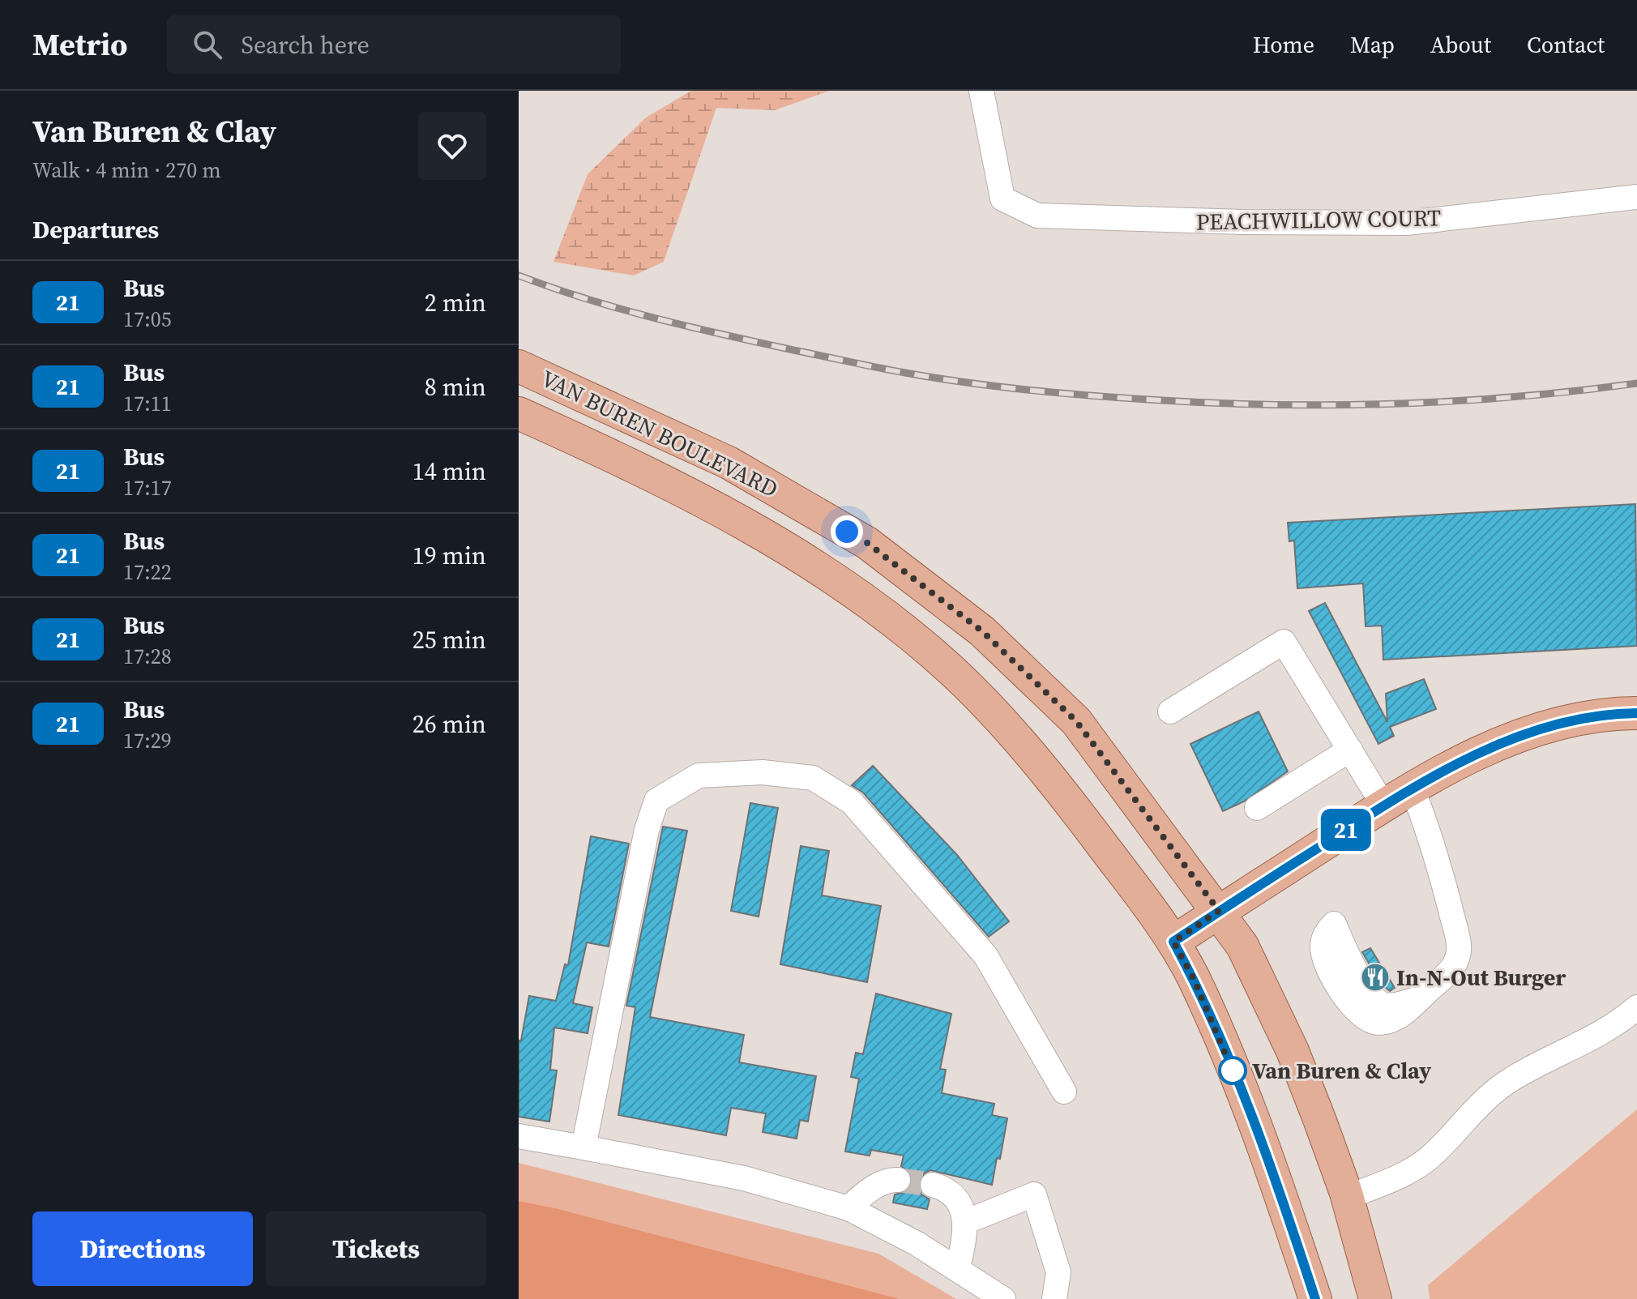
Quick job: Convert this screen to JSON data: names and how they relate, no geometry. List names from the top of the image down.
{
  "streets": {
    "main road": ["VAN BUREN BOULEVARD"],
    "street": ["PEACHWILLOW COURT"]
  },
  "places": {
    "restaurant": ["In-N-Out Burger"],
    "other": ["Van Buren & Clay"]
  },
  "lines": ["bus line 21"],
  "page": {
    "header": "Metrio",
    "search": "Search here",
    "nav": [
      "Home",
      "Map",
      "About",
      "Contact"
    ],
    "heading": [
      ["Van Buren & Clay", "Walk · 4 min · 270 m"],
      "Departures"
    ],
    "on_map": "21",
    "list": [
      {
        "mark": "21",
        "name": "Bus",
        "note": "17:05",
        "value": "2 min"
      },
      {
        "mark": "21",
        "name": "Bus",
        "note": "17:11",
        "value": "8 min"
      },
      {
        "mark": "21",
        "name": "Bus",
        "note": "17:17",
        "value": "14 min"
      },
      {
        "mark": "21",
        "name": "Bus",
        "note": "17:22",
        "value": "19 min"
      },
      {
        "mark": "21",
        "name": "Bus",
        "note": "17:28",
        "value": "25 min"
      },
      {
        "mark": "21",
        "name": "Bus",
        "note": "17:29",
        "value": "26 min"
      }
    ],
    "buttons": ["Directions", "Tickets"]
  }
}
